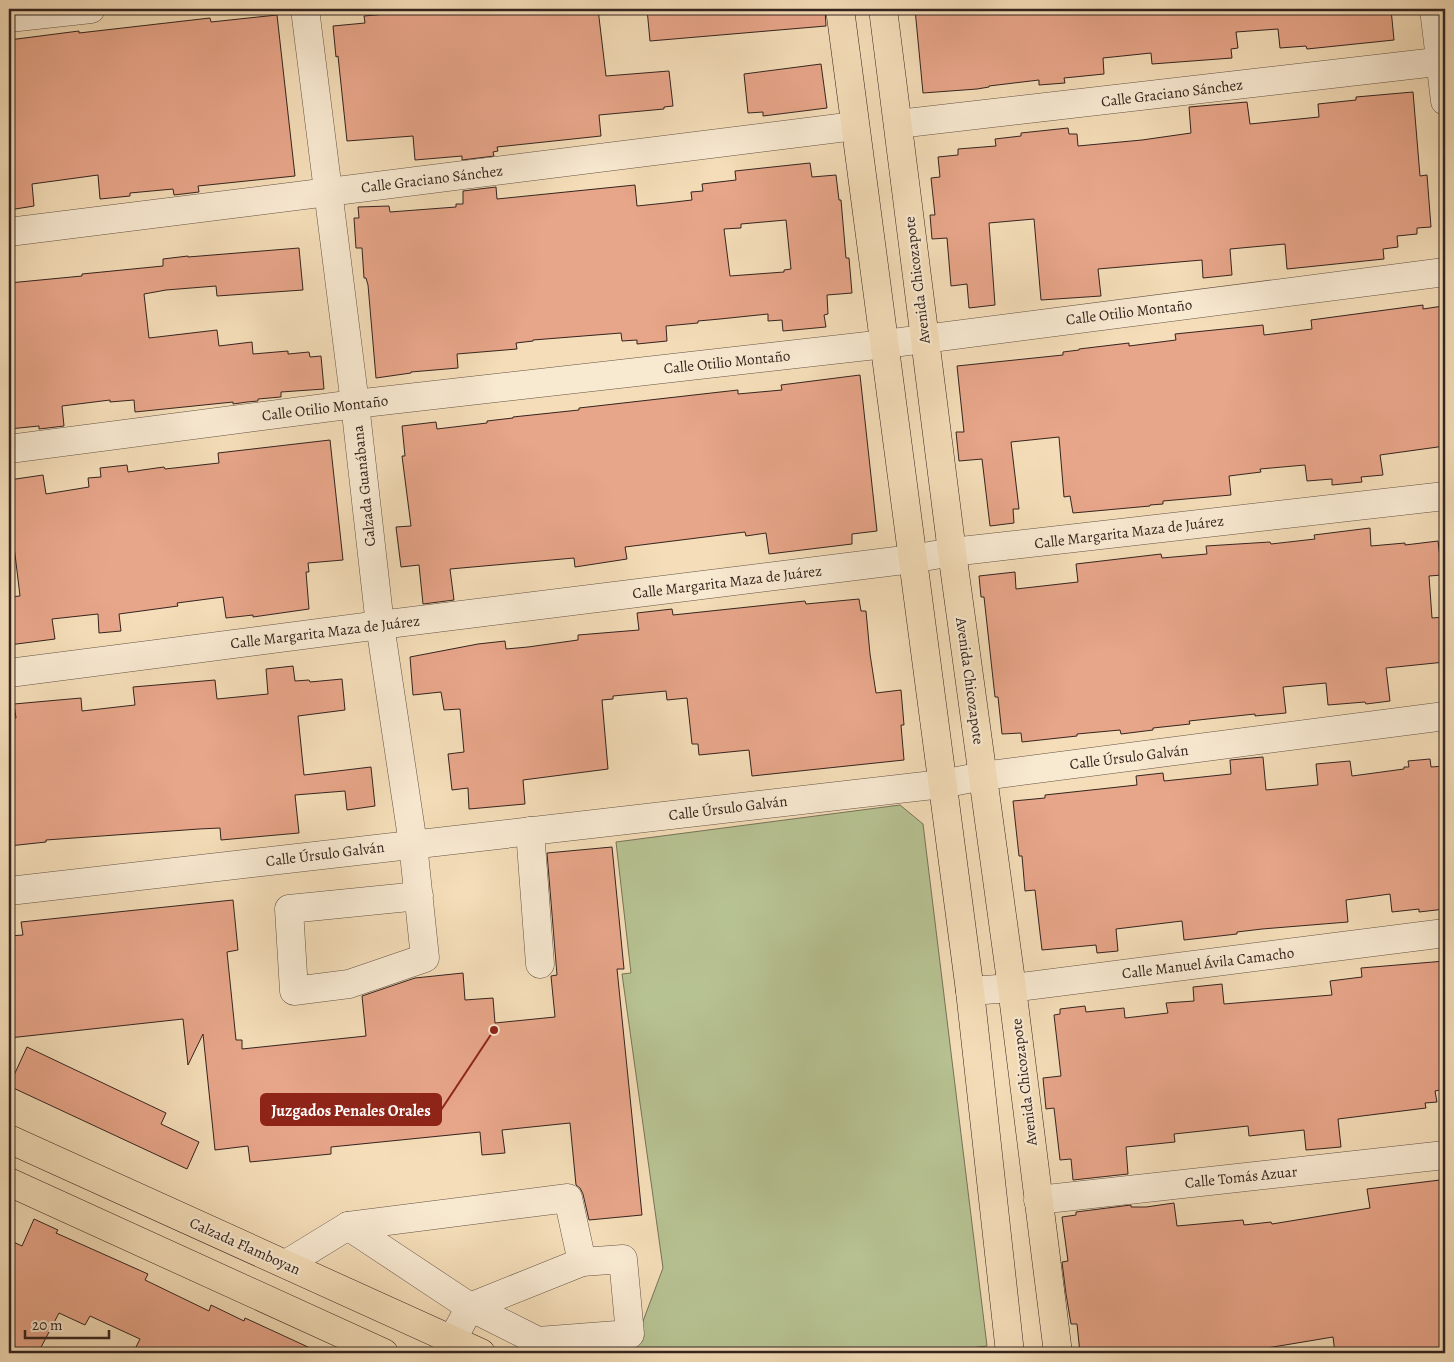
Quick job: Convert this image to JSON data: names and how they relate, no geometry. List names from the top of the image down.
{
  "streets": {
    "main road": ["Avenida Chicozapote", "Calzada Flamboyan"],
    "street": [
      "Calle Graciano Sánchez",
      "Calle Otilio Montaño",
      "Calzada Guanábana",
      "Calle Margarita Maza de Juárez",
      "Calle Úrsulo Galván",
      "Calle Manuel Ávila Camacho",
      "Calle Tomás Azuar"
    ]
  },
  "crossings": [
    ["Calle Graciano Sánchez", "Avenida Chicozapote"],
    ["Calle Graciano Sánchez", "Calzada Guanábana"],
    ["Avenida Chicozapote", "Calle Otilio Montaño"],
    ["Avenida Chicozapote", "Calle Margarita Maza de Juárez"],
    ["Avenida Chicozapote", "Calle Úrsulo Galván"],
    ["Avenida Chicozapote", "Calle Manuel Ávila Camacho"],
    ["Avenida Chicozapote", "Calle Tomás Azuar"],
    ["Calle Otilio Montaño", "Calzada Guanábana"],
    ["Calzada Guanábana", "Calle Margarita Maza de Juárez"],
    ["Calzada Guanábana", "Calle Úrsulo Galván"]
  ],
  "places": ["Juzgados Penales Orales"],
  "scale_bar": "20 m"
}
